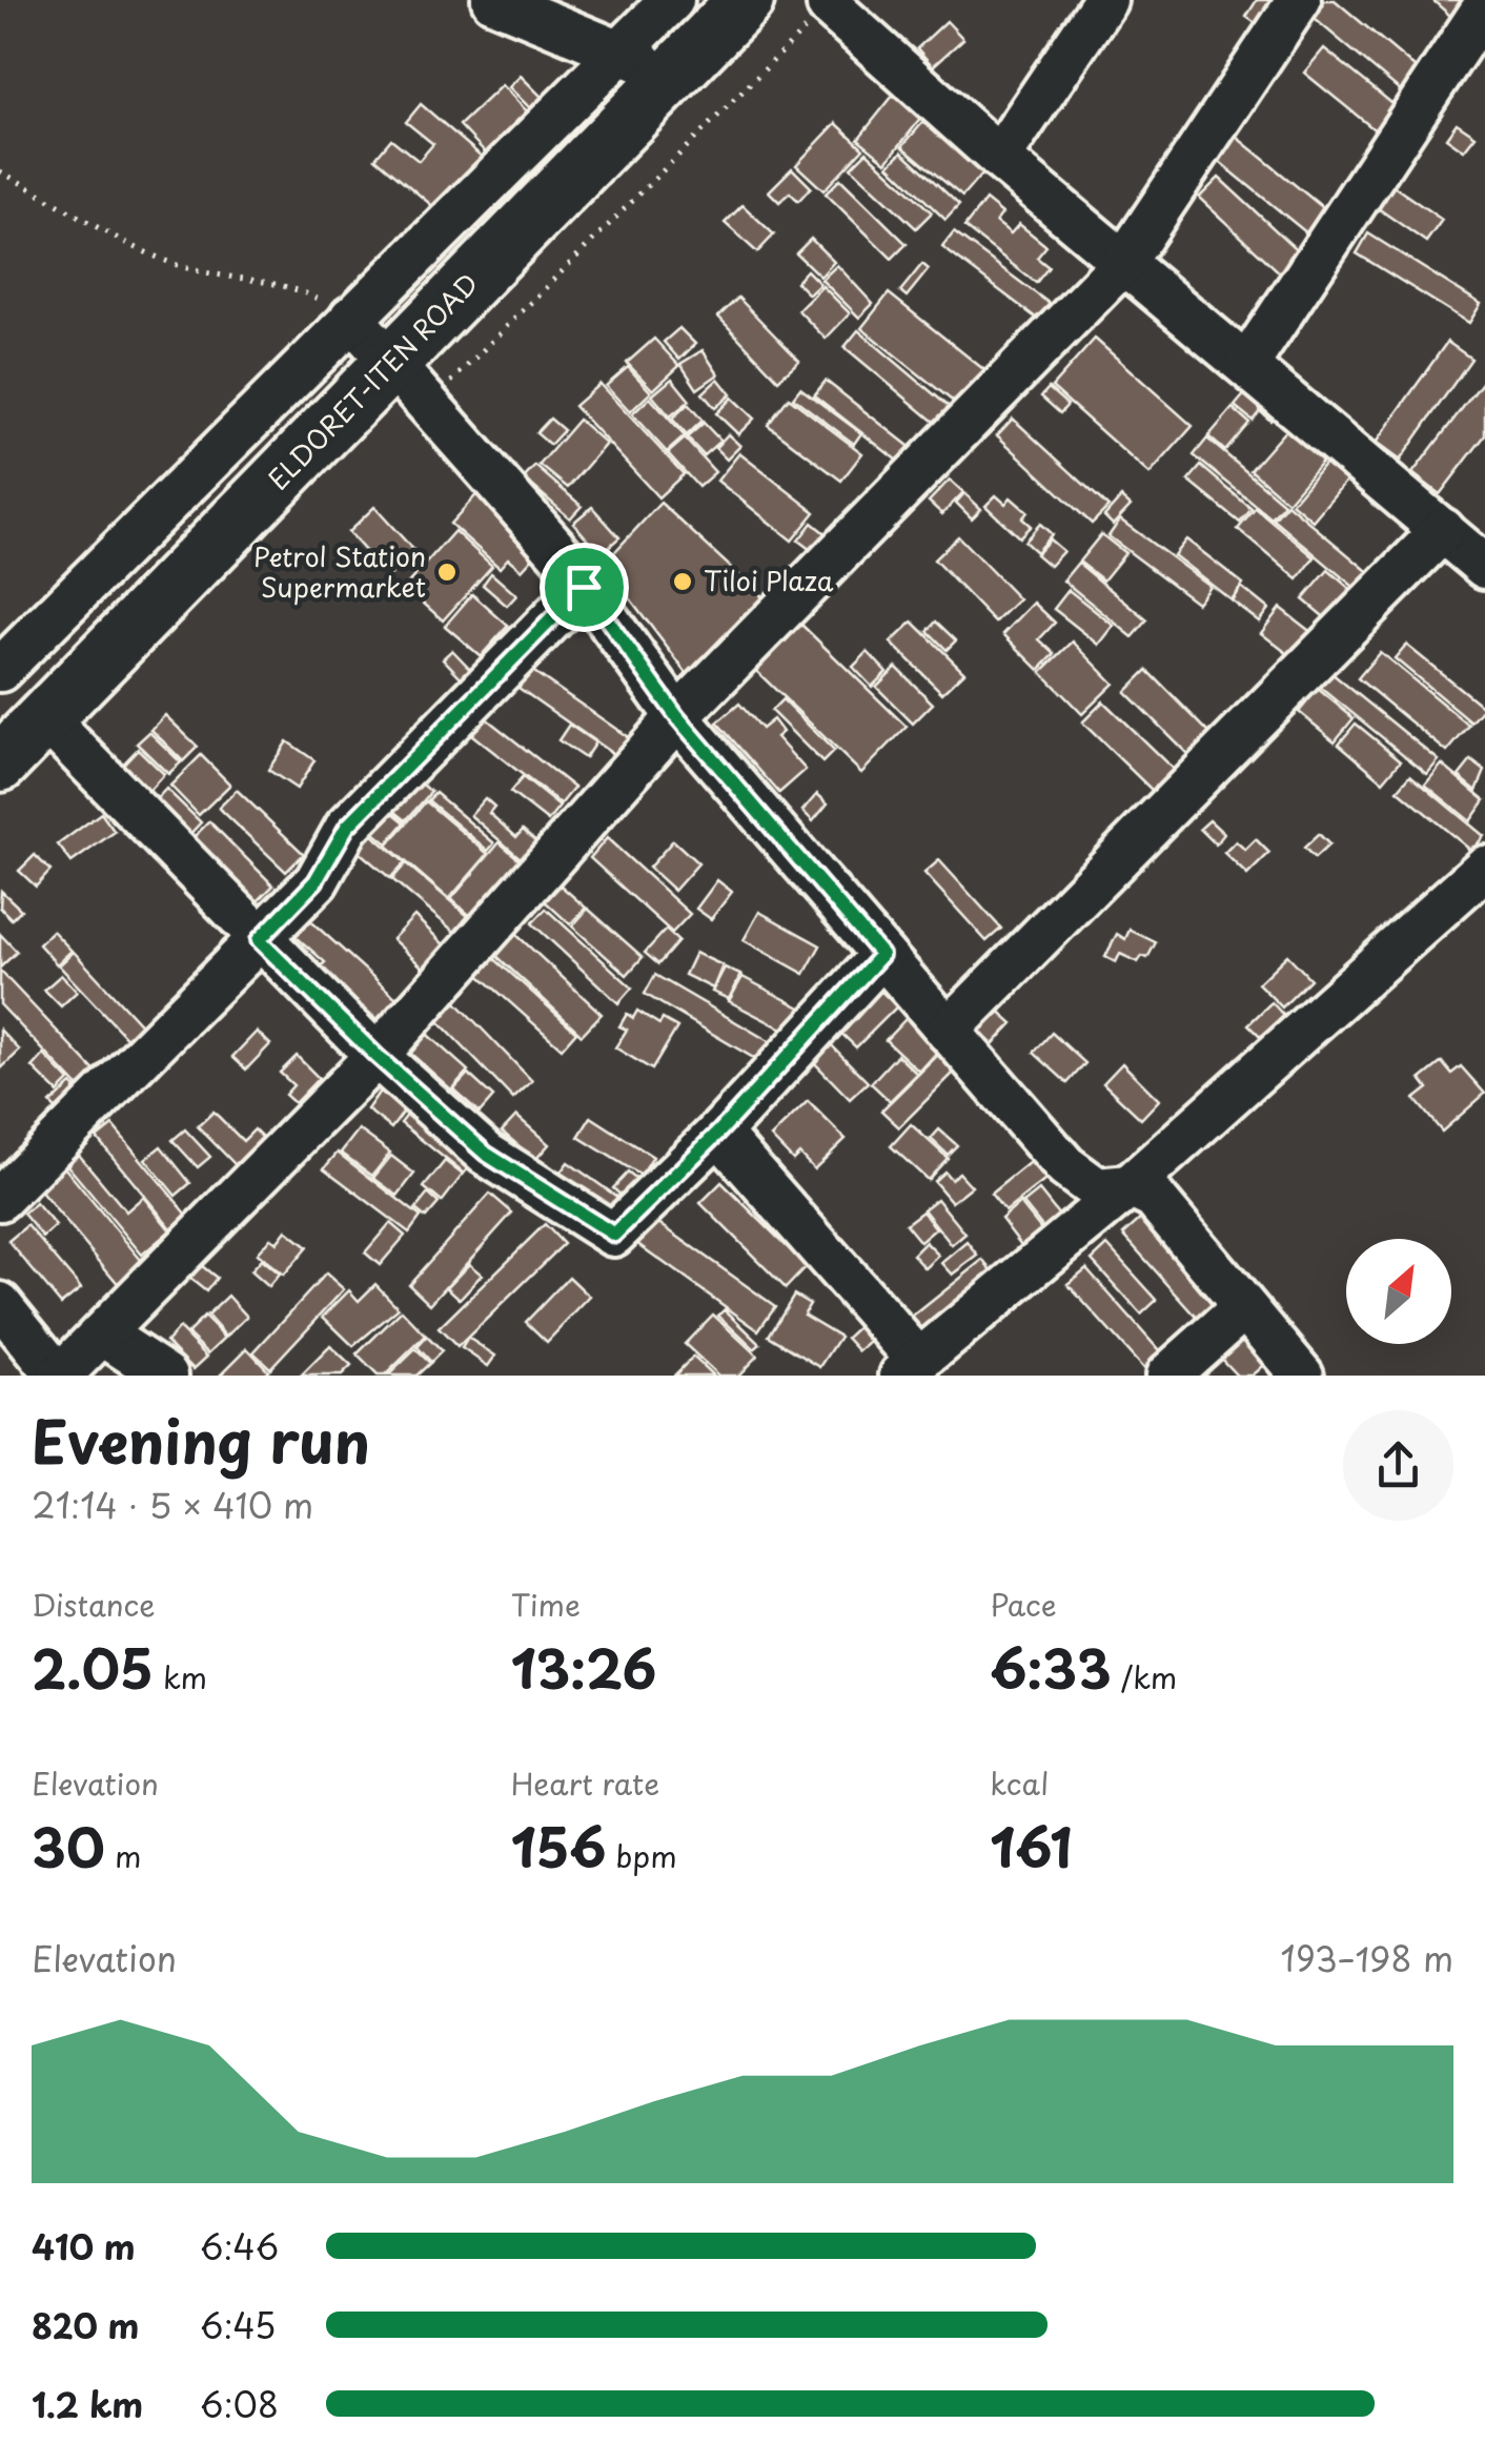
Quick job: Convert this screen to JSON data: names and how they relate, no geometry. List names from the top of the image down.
{
  "streets": {
    "main road": ["ELDORET-ITEN ROAD"]
  },
  "places": ["Petrol Station Supermarket", "Tiloi Plaza"],
  "north": "top right",
  "page": {
    "heading": ["Evening run", "21:14 · 5 × 410 m"],
    "stats": [
      ["Distance", "2.05 km"],
      ["Time", "13:26"],
      ["Pace", "6:33 /km"],
      ["Elevation", "30 m"],
      ["Heart rate", "156 bpm"],
      ["kcal", "161"]
    ],
    "chart": ["Elevation", "193–198 m"],
    "list": [
      {
        "name": "410 m",
        "note": "6:46"
      },
      {
        "name": "820 m",
        "note": "6:45"
      },
      {
        "name": "1.2 km",
        "note": "6:08"
      }
    ]
  }
}
